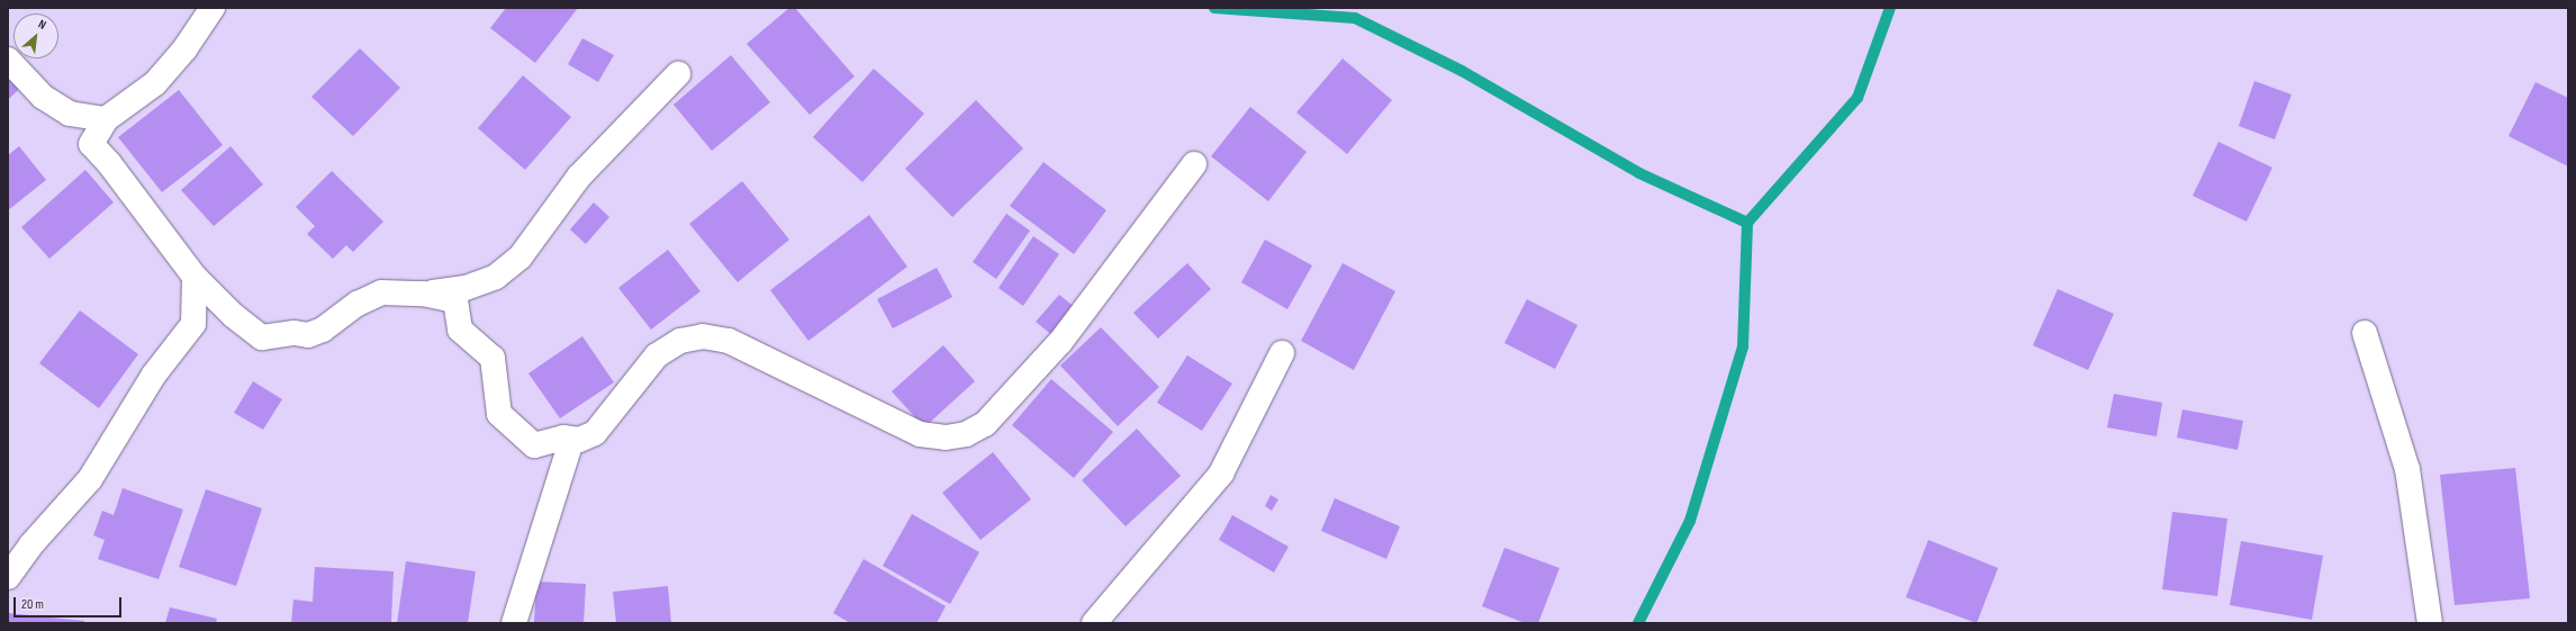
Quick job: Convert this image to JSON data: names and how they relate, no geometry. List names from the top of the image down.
{
  "scale_bar": "20 m",
  "north": "top right"
}
